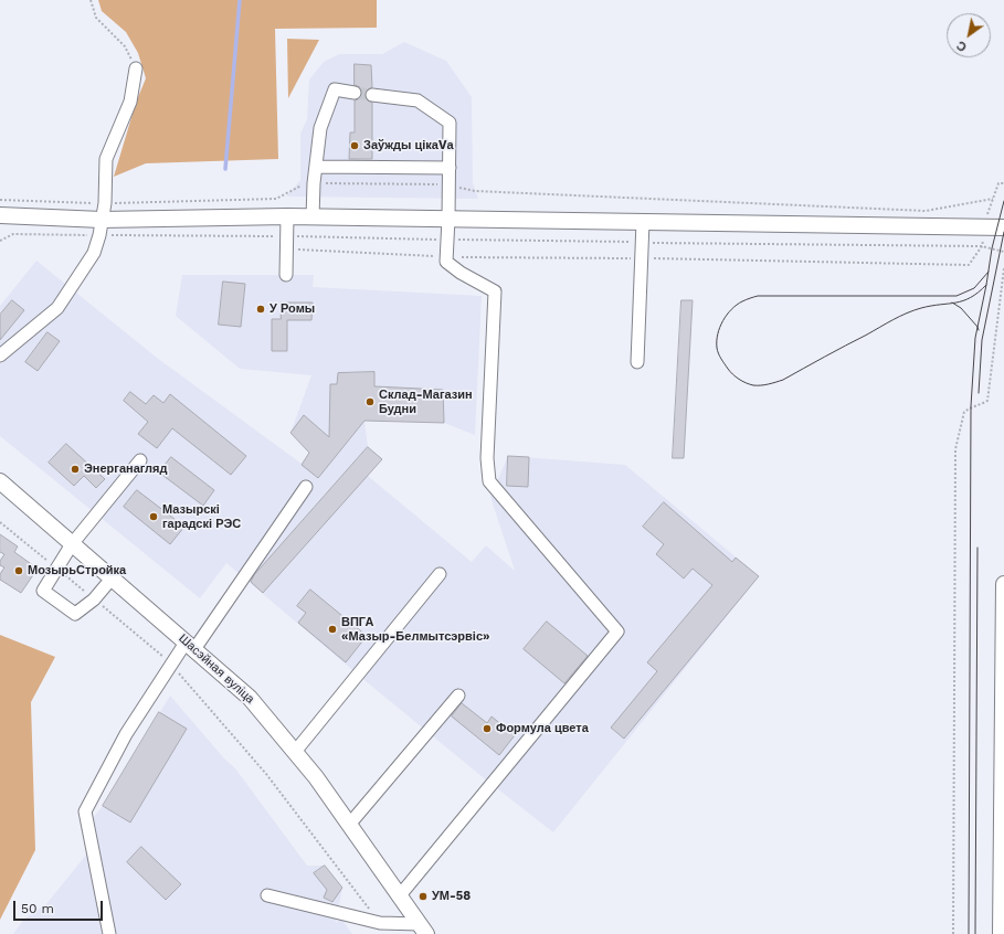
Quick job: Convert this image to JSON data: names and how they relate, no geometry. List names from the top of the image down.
{
  "streets": {
    "main road": ["Шасэйная вуліца"]
  },
  "places": [
    "Заўжды цікаVа",
    "У Ромы",
    "Склад-Магазин Будни",
    "Энерганагляд",
    "Мазырскі гарадскі РЭС",
    "МозырьСтройка",
    "ВПГА «Мазыр-Белмытсэрвіс»",
    "Формула цвета",
    "УМ-58"
  ],
  "scale_bar": "50 m",
  "north": "bottom left"
}
